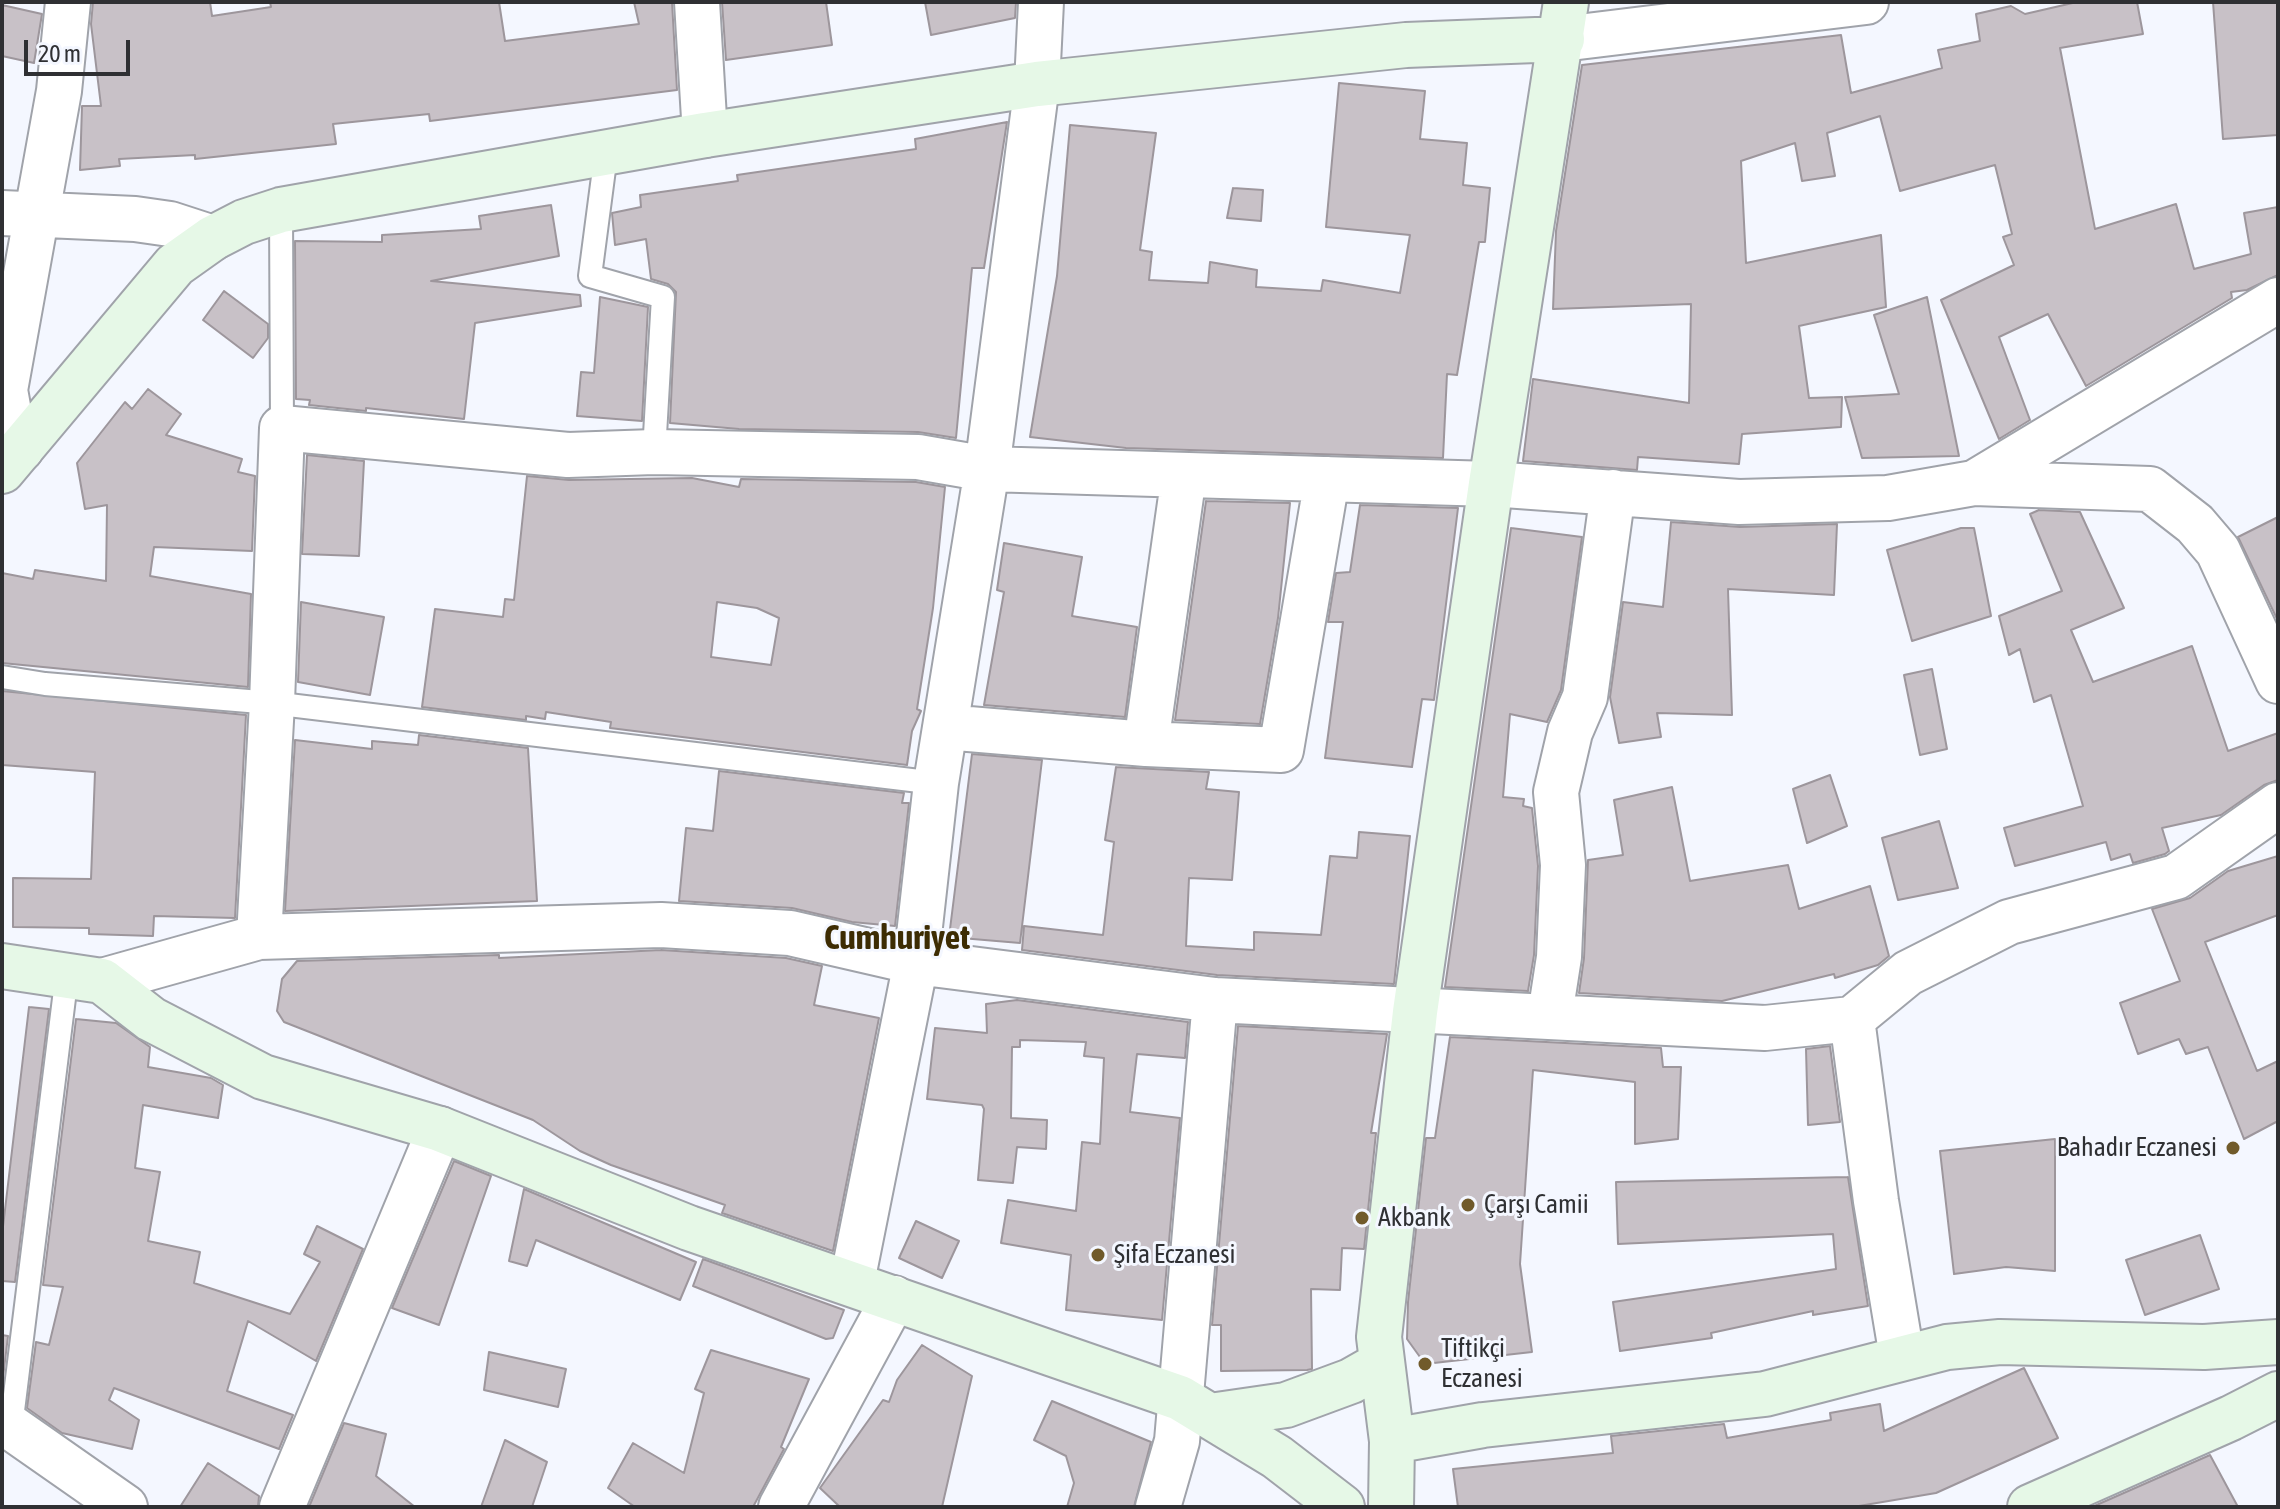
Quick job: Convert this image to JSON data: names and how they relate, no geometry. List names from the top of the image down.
{
  "districts": ["Cumhuriyet"],
  "places": [
    "Bahadır Eczanesi",
    "Çarşı Camii",
    "Akbank",
    "Şifa Eczanesi",
    "Tiftikçi Eczanesi"
  ],
  "scale_bar": "20 m"
}
